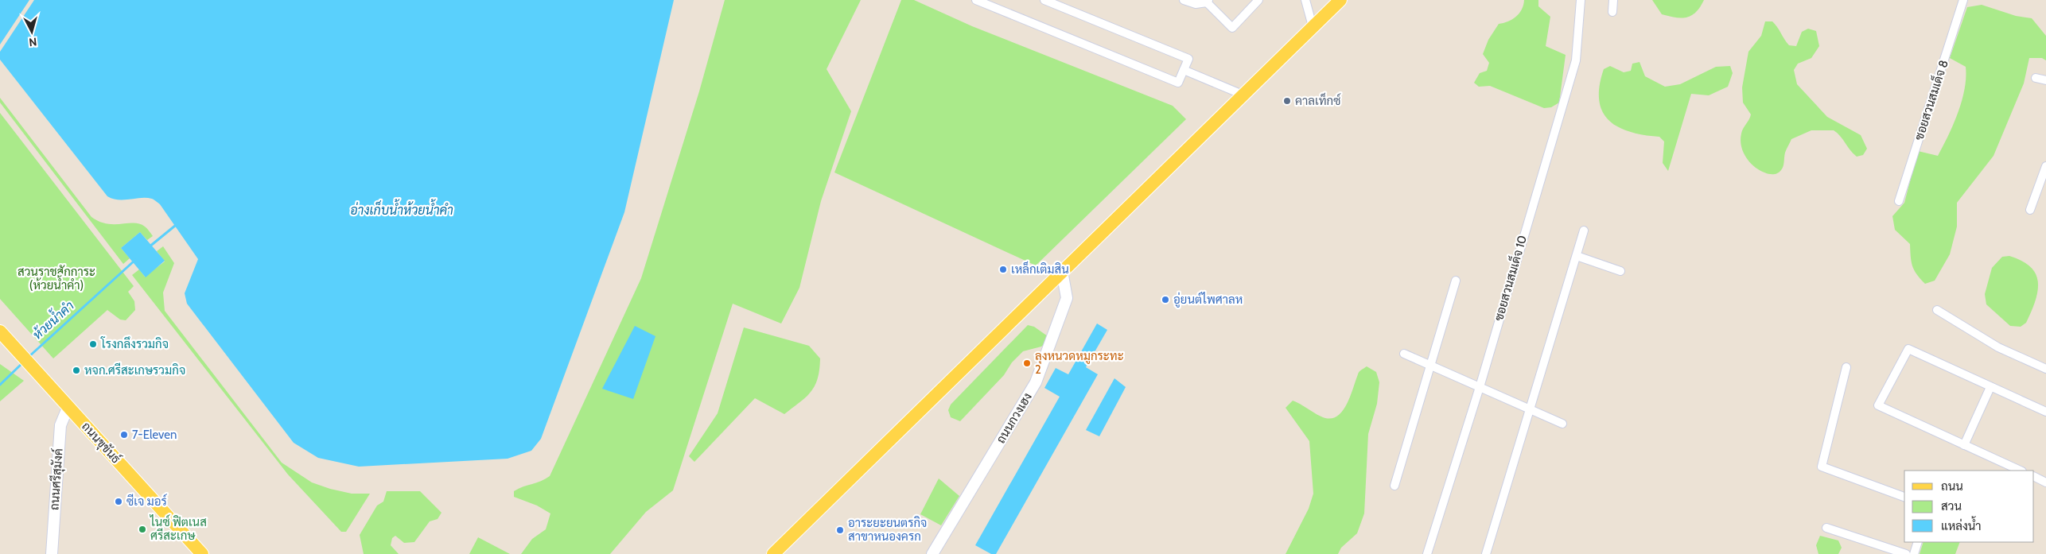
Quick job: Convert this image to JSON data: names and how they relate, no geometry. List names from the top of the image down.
{
  "streets": {
    "main road": ["ถนนขุขันธ์"],
    "street": [
      "ซอยสวนสมเด็จ 8",
      "ซอยสวนสมเด็จ 10",
      "ถนนกวงเฮง",
      "ถนนศรีสุมังค์"
    ]
  },
  "crossings": [
    ["ถนนขุขันธ์", "ถนนศรีสุมังค์"]
  ],
  "water": ["อ่างเก็บน้ำห้วยน้ำคำ", "ห้วยน้ำคำ"],
  "parks": ["สวนราชสักการะ (ห้วยน้ำคำ)"],
  "places": [
    "คาลเท็กซ์",
    "เหล็กเติมสิน",
    "อู่ยนต์ไพศาลห",
    "โรงกลึงรวมกิจ",
    "ลุงหนวดหมูกระทะ 2",
    "หจก.ศรีสะเกษรวมกิจ",
    "7-Eleven",
    "ซีเจ มอร์",
    "ไนซ์ ฟิตเนส ศรีสะเกษ",
    "อาระยะยนตรกิจ สาขาหนองครก"
  ],
  "legend": ["ถนน", "สวน", "แหล่งน้ำ"],
  "north": "bottom"
}
